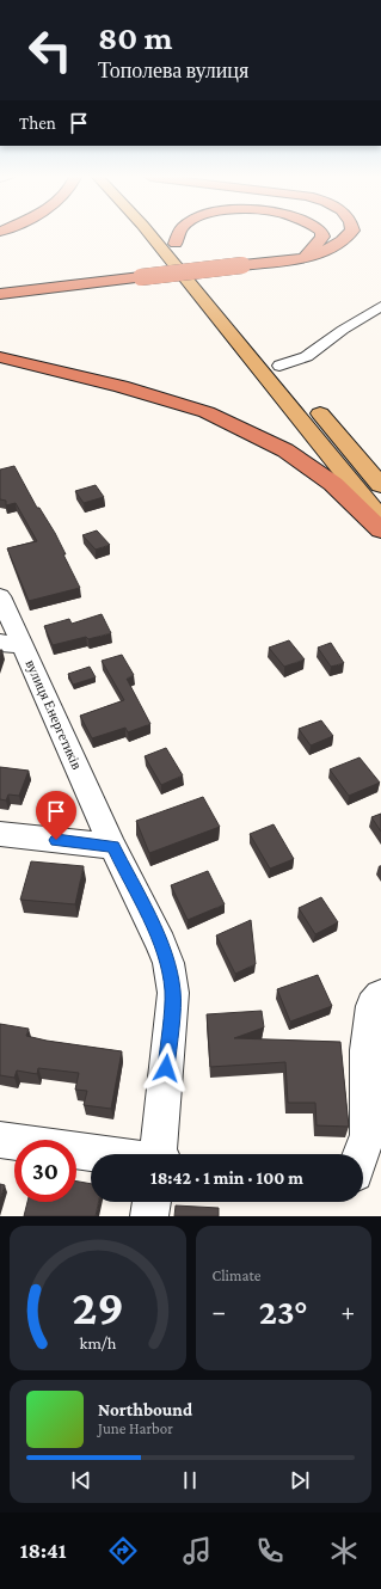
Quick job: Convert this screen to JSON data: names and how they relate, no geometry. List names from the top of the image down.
{
  "streets": {
    "street": ["вулиця Енергетиків"]
  },
  "page": {
    "turn": ["80 m", "Тополева вулиця"],
    "then": "Then",
    "limit": "30",
    "trip": "18:42 · 1 min · 100 m",
    "tile": "Climate",
    "heat": ["−", "23°", "+"],
    "song": ["Northbound", "June Harbor"],
    "tabs": "18:41",
    "gauge": ["29", "km/h"]
  }
}
